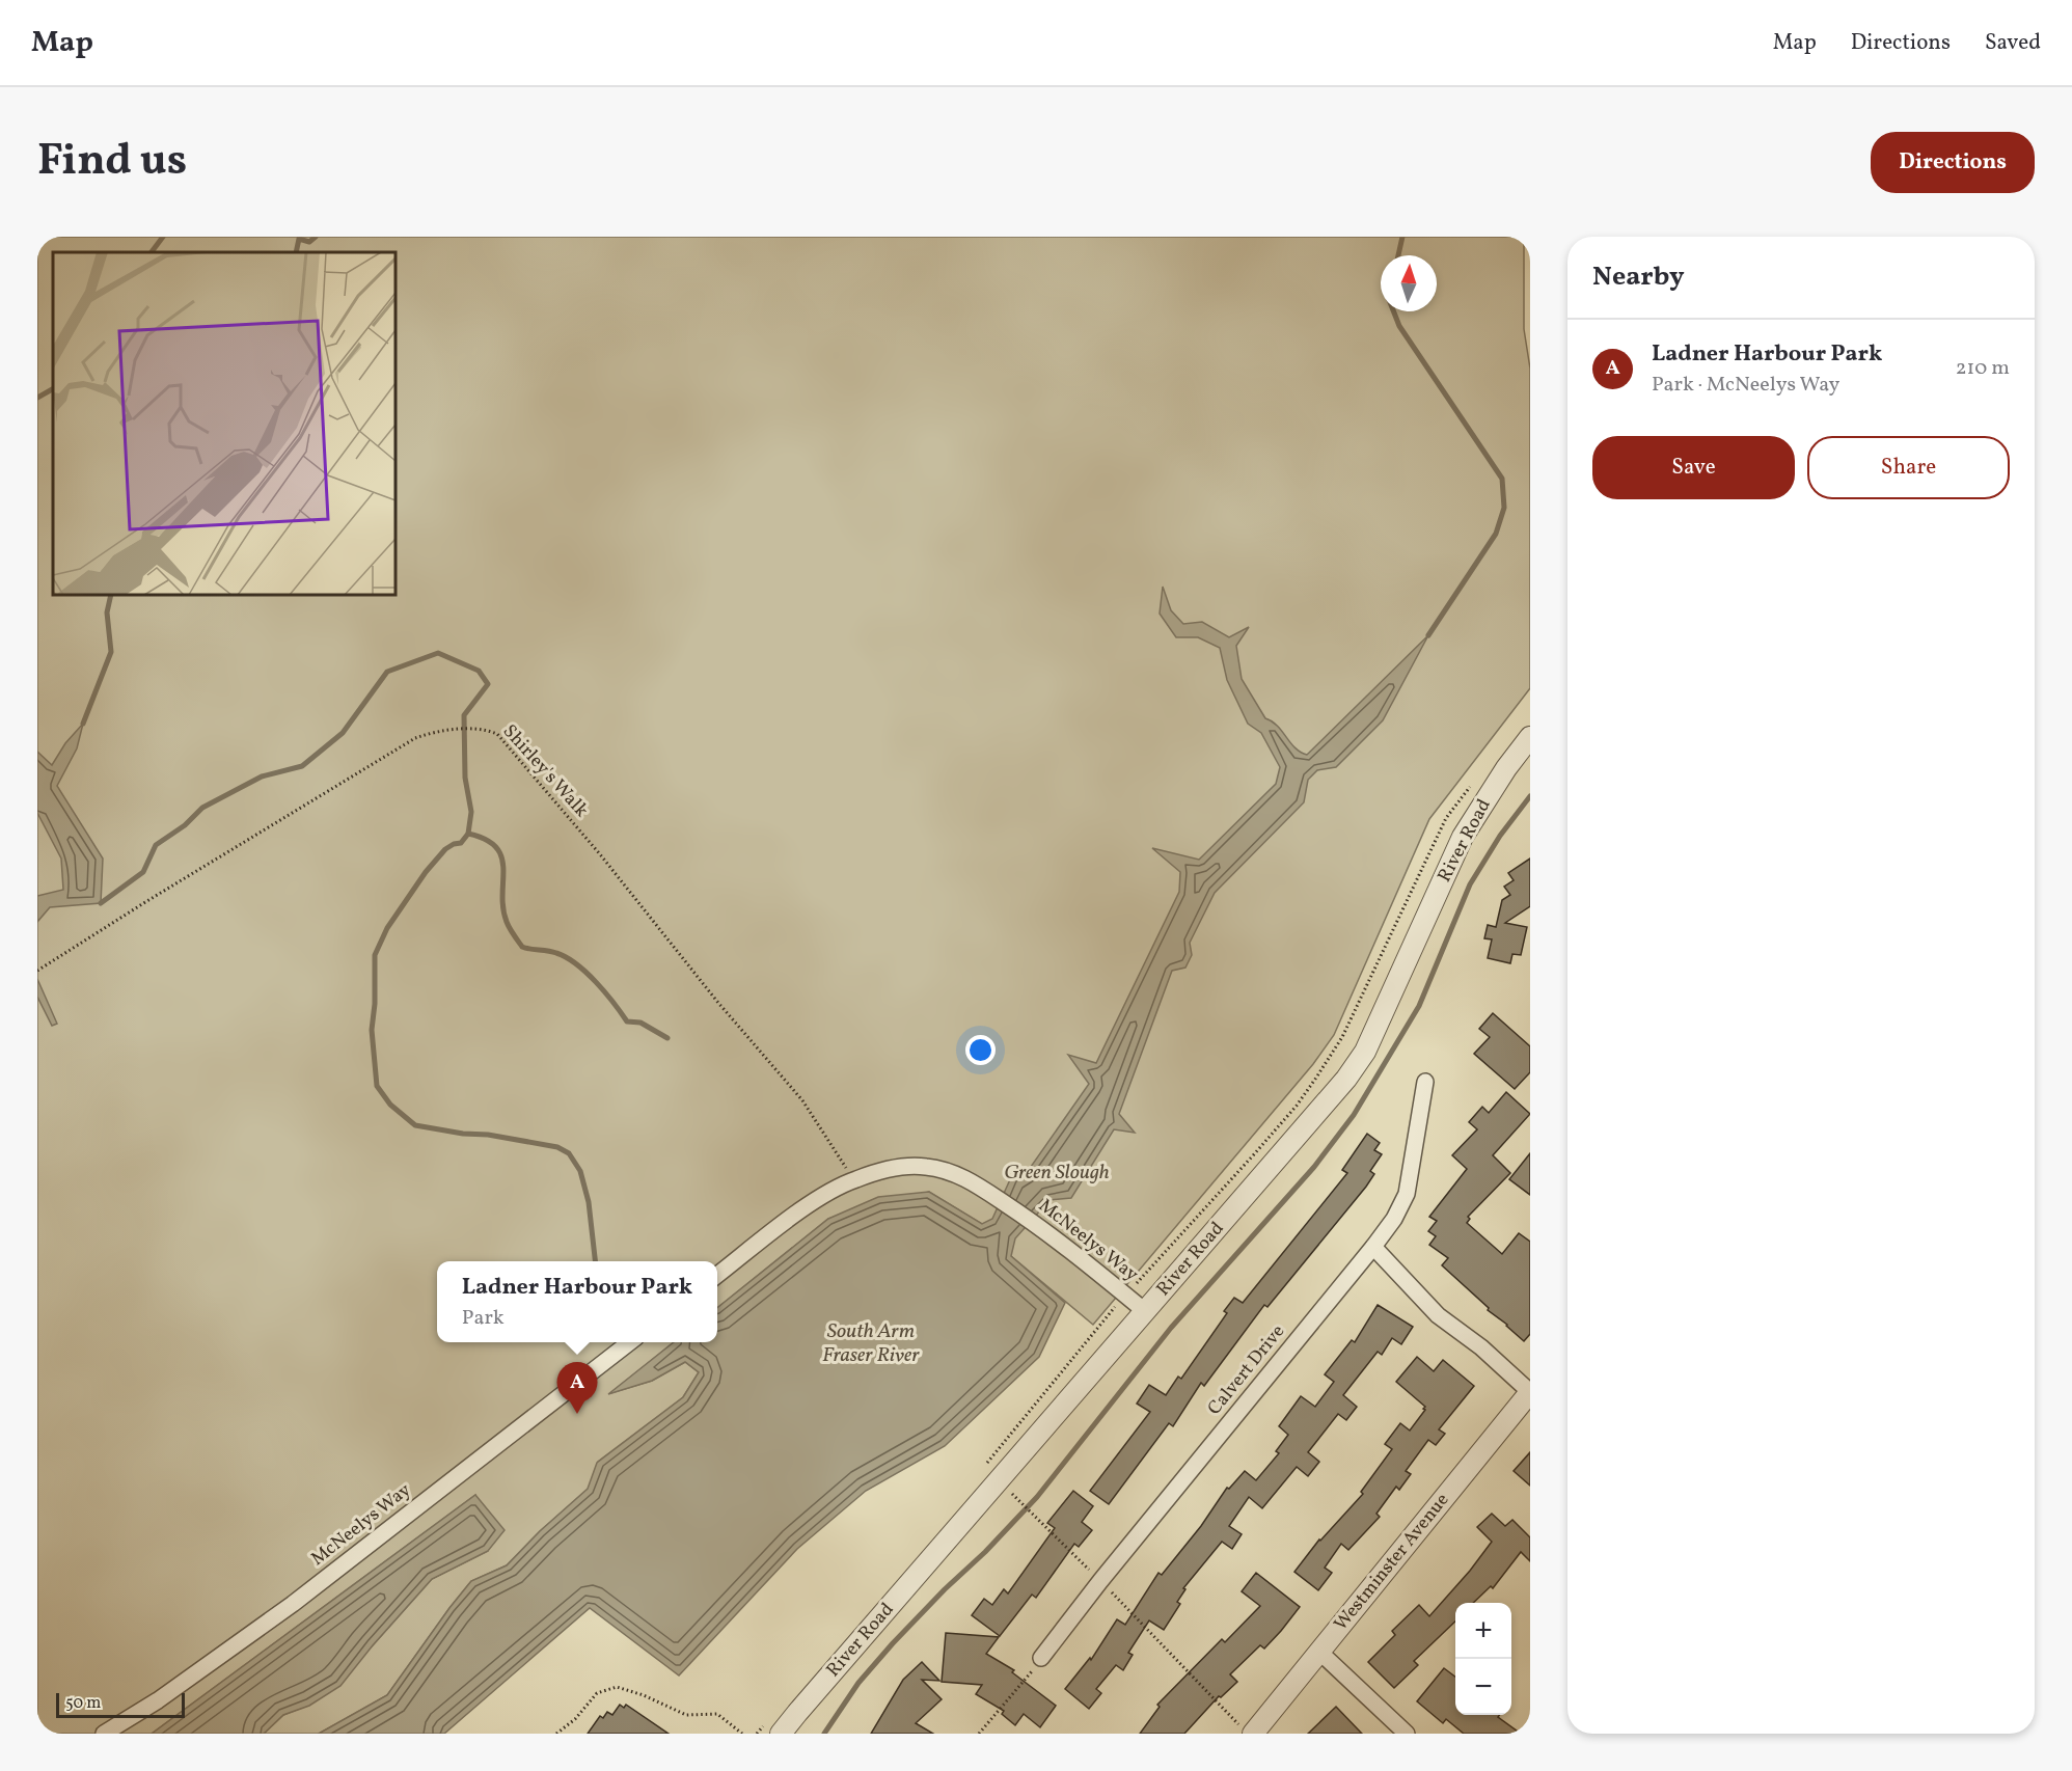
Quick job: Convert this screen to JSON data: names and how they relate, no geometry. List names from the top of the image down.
{
  "streets": {
    "street": [
      "River Road",
      "McNeelys Way",
      "Calvert Drive",
      "Westminster Avenue"
    ],
    "path": ["Shirley's Walk"]
  },
  "crossings": [
    ["Shirley's Walk", "McNeelys Way"],
    ["River Road", "McNeelys Way"]
  ],
  "water": ["Green Slough", "South Arm Fraser River"],
  "scale_bar": "50 m",
  "north": "top",
  "page": {
    "header": "Map",
    "nav": ["Map", "Directions", "Saved"],
    "title": "Find us",
    "buttons": [
      "Directions",
      ["Save", "Share"]
    ],
    "heading": "Nearby",
    "list": [
      {
        "mark": "A",
        "name": "Ladner Harbour Park",
        "note": "Park · McNeelys Way",
        "value": "210 m"
      }
    ],
    "popup": ["Ladner Harbour Park", "Park"],
    "pins": "A",
    "map_buttons": ["+", "−"],
    "scale": "50 m"
  }
}
